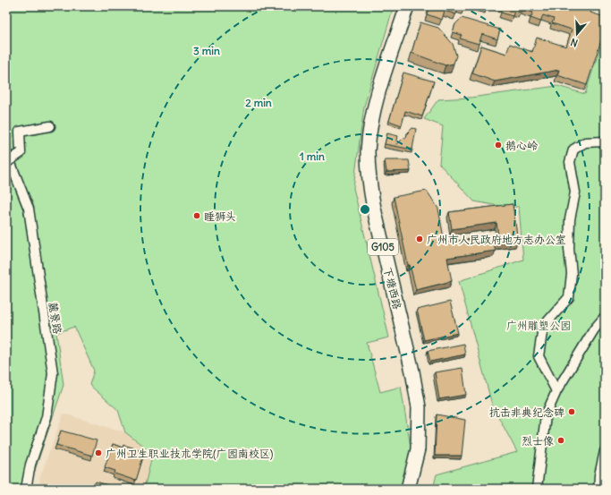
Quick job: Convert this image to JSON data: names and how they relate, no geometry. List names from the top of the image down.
{
  "streets": {
    "highway": ["G105", "下塘西路"],
    "street": ["麓景路"]
  },
  "parks": ["广州雕塑公园"],
  "places": [
    "鹅心岭",
    "睡狮头",
    "广州市人民政府地方志办公室",
    "抗击非典纪念碑",
    "烈士像",
    "广州卫生职业技术学院(广园南校区)"
  ],
  "north": "bottom",
  "rings": ["3 min", "2 min", "1 min"]
}
